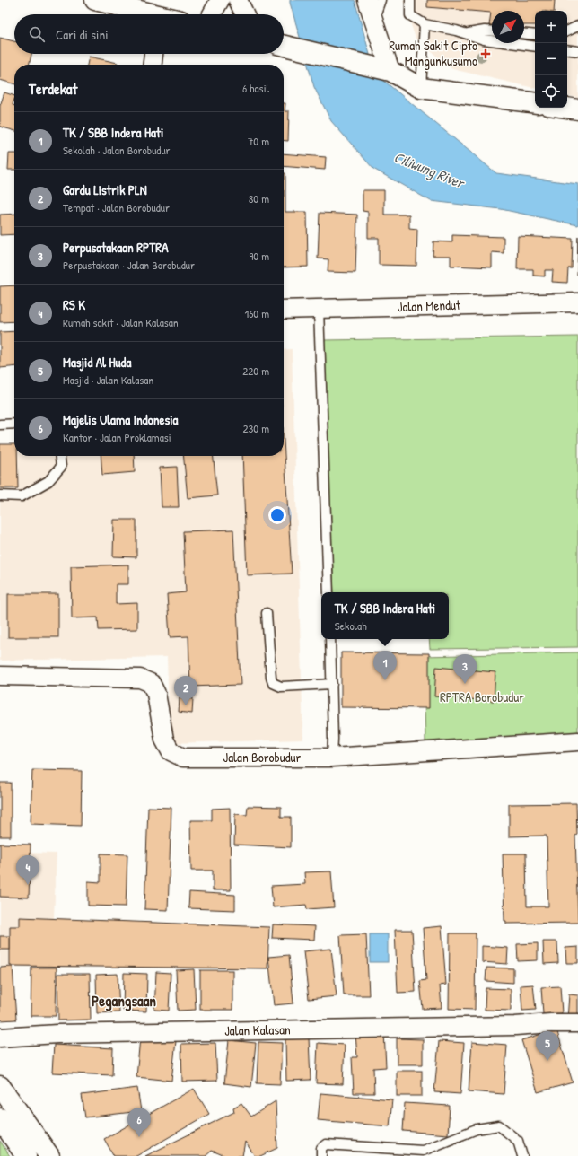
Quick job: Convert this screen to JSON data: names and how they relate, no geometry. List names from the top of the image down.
{
  "streets": {
    "street": ["Jalan Mendut", "Jalan Borobudur", "Jalan Kalasan"]
  },
  "districts": ["Pegangsaan"],
  "water": ["Ciliwung River"],
  "parks": ["RPTRA Borobudur"],
  "places": {
    "health": ["Rumah Sakit Cipto Mangunkusumo"]
  },
  "north": "top right",
  "page": {
    "map_buttons": ["+", "−"],
    "search": "Cari di sini",
    "heading": ["Terdekat", "6 hasil"],
    "list": [
      {
        "mark": "1",
        "name": "TK / SBB Indera Hati",
        "note": "Sekolah · Jalan Borobudur",
        "value": "70 m"
      },
      {
        "mark": "2",
        "name": "Gardu Listrik PLN",
        "note": "Tempat · Jalan Borobudur",
        "value": "80 m"
      },
      {
        "mark": "3",
        "name": "Perpusatakaan RPTRA",
        "note": "Perpustakaan · Jalan Borobudur",
        "value": "90 m"
      },
      {
        "mark": "4",
        "name": "RS K",
        "note": "Rumah sakit · Jalan Kalasan",
        "value": "160 m"
      },
      {
        "mark": "5",
        "name": "Masjid Al Huda",
        "note": "Masjid · Jalan Kalasan",
        "value": "220 m"
      },
      {
        "mark": "6",
        "name": "Majelis Ulama Indonesia",
        "note": "Kantor · Jalan Proklamasi",
        "value": "230 m"
      }
    ],
    "popup": ["TK / SBB Indera Hati", "Sekolah"],
    "pins": [
      "1",
      "3",
      "2",
      "4",
      "5",
      "6"
    ]
  }
}
